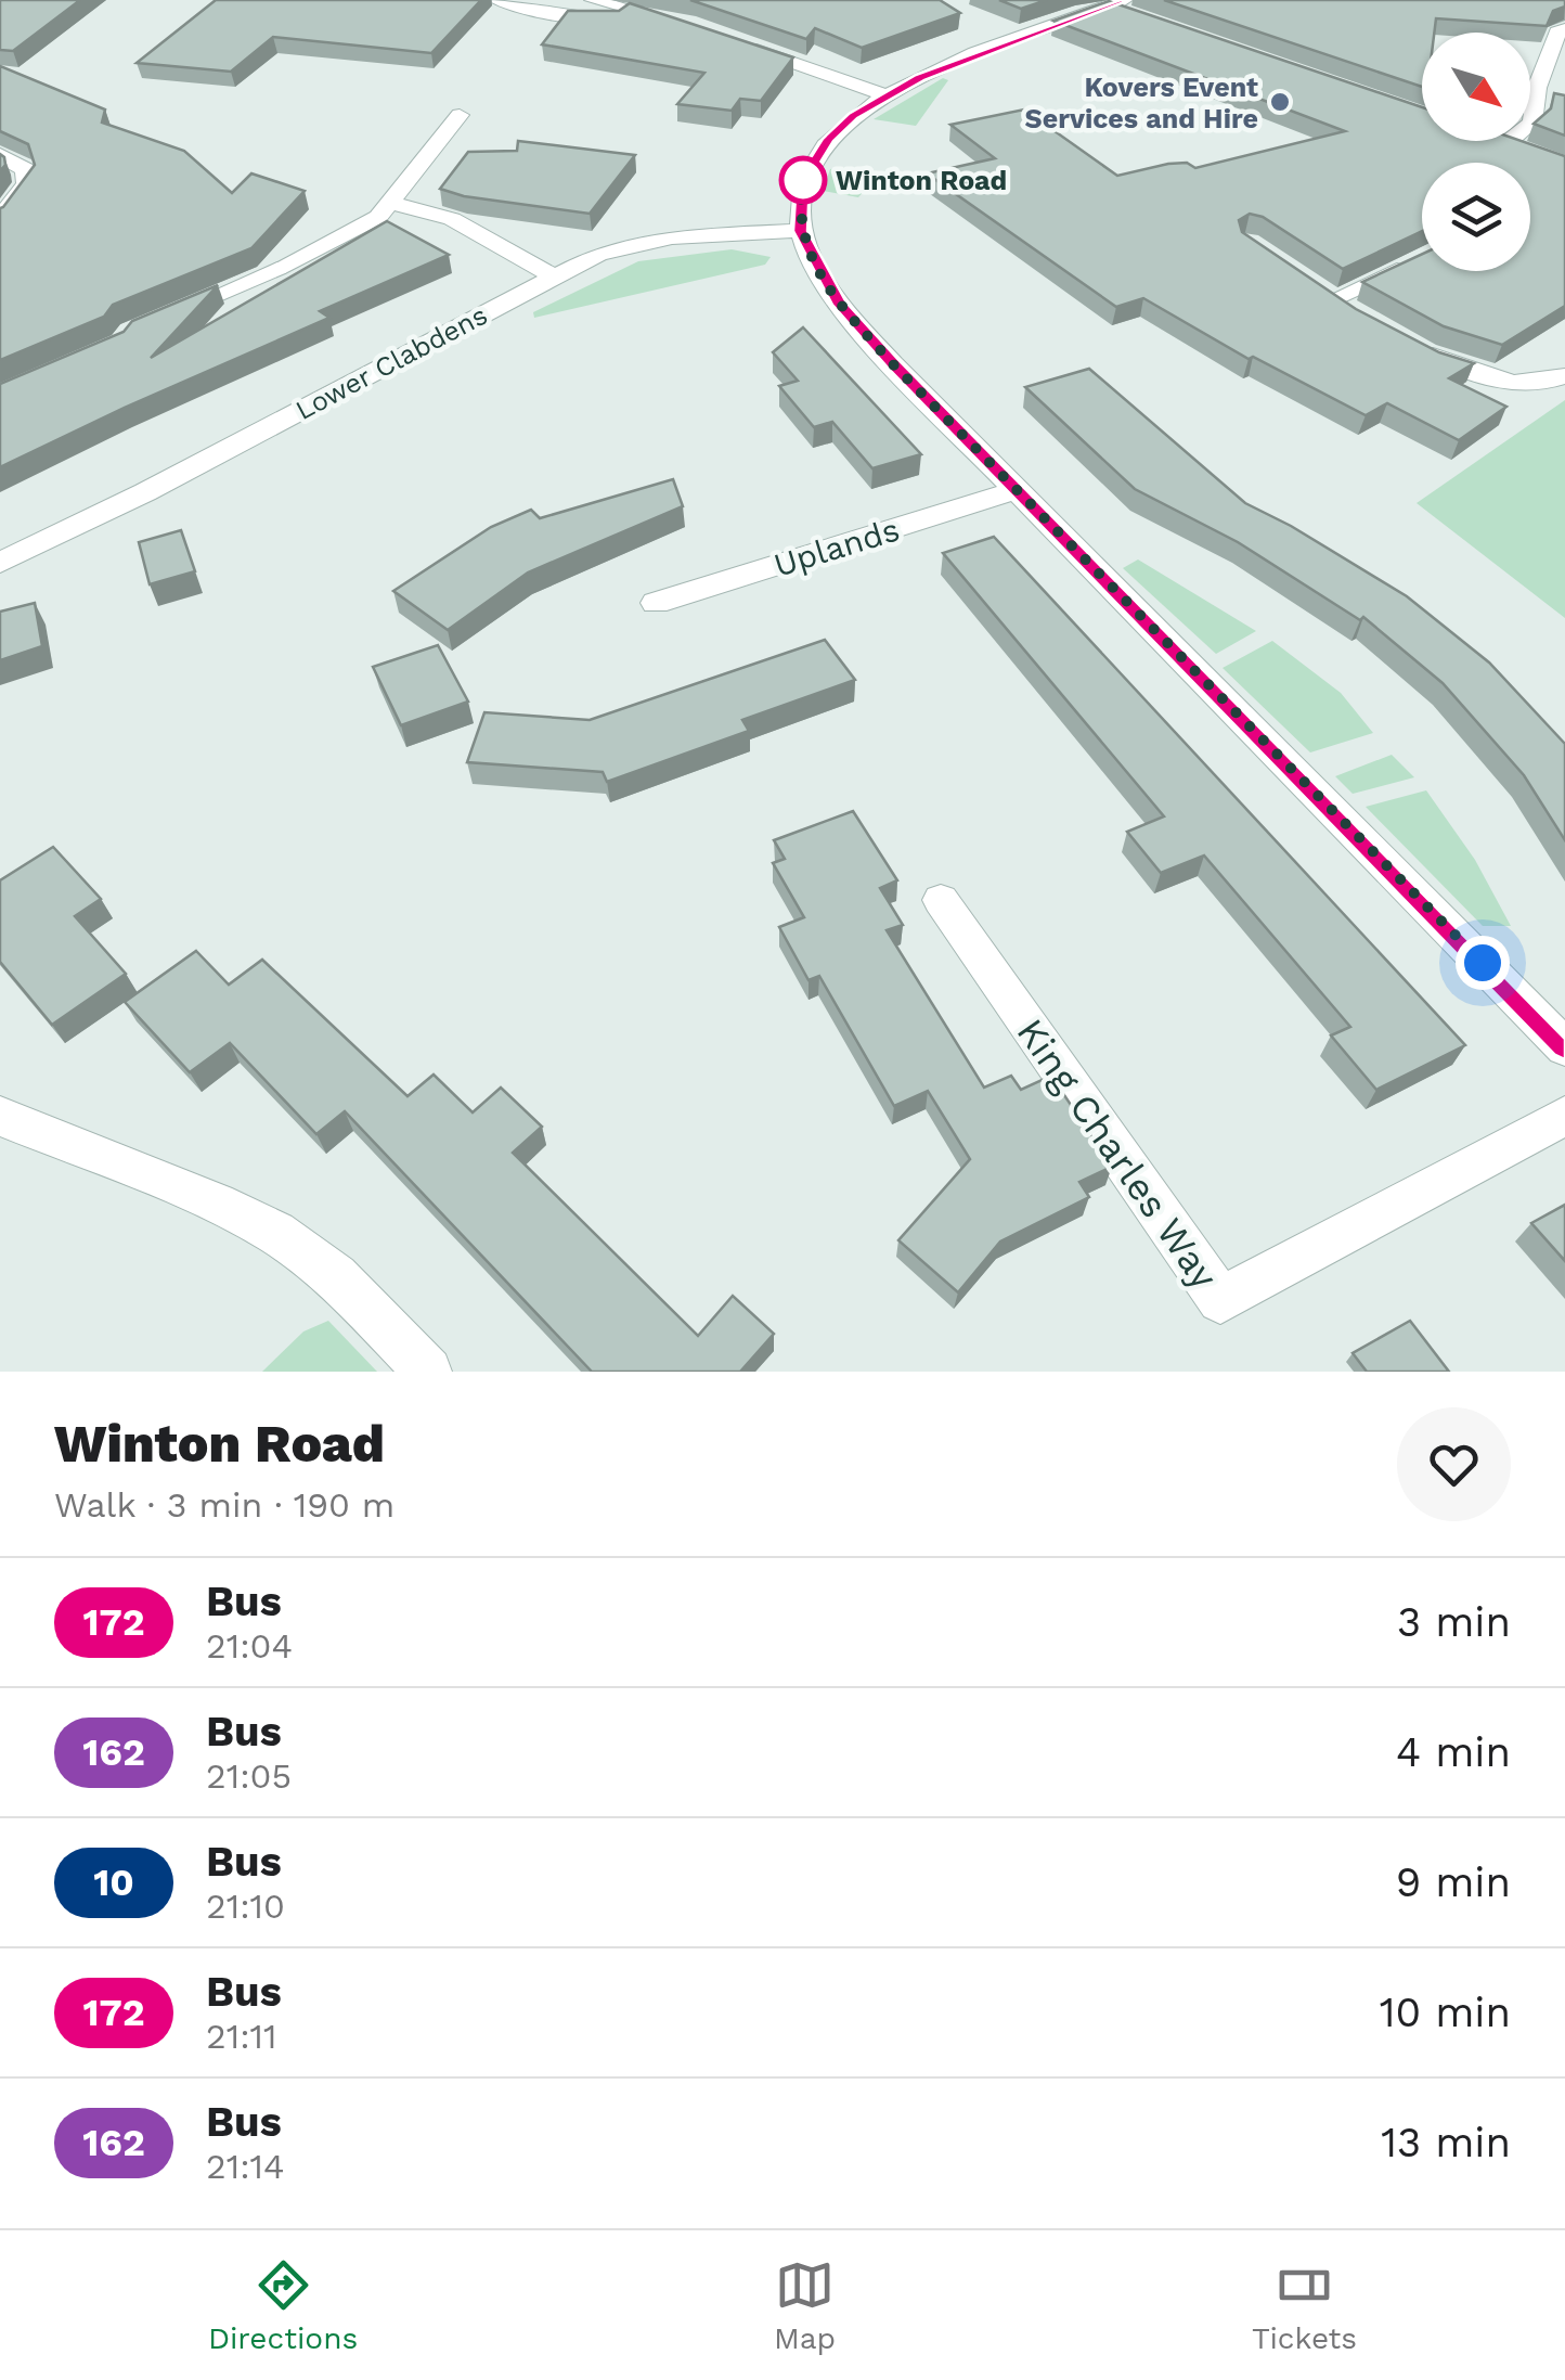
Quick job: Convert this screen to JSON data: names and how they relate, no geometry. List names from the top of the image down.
{
  "streets": {
    "street": ["Lower Clabdens", "Uplands", "King Charles Way"]
  },
  "places": ["Kovers Event Services and Hire", "Winton Road"],
  "lines": ["bus line 172"],
  "north": "bottom right",
  "page": {
    "heading": ["Winton Road", "Walk · 3 min · 190 m"],
    "list": [
      {
        "mark": "172",
        "name": "Bus",
        "note": "21:04",
        "value": "3 min"
      },
      {
        "mark": "162",
        "name": "Bus",
        "note": "21:05",
        "value": "4 min"
      },
      {
        "mark": "10",
        "name": "Bus",
        "note": "21:10",
        "value": "9 min"
      },
      {
        "mark": "172",
        "name": "Bus",
        "note": "21:11",
        "value": "10 min"
      },
      {
        "mark": "162",
        "name": "Bus",
        "note": "21:14",
        "value": "13 min"
      }
    ],
    "tabs": ["Directions", "Map", "Tickets"]
  }
}
